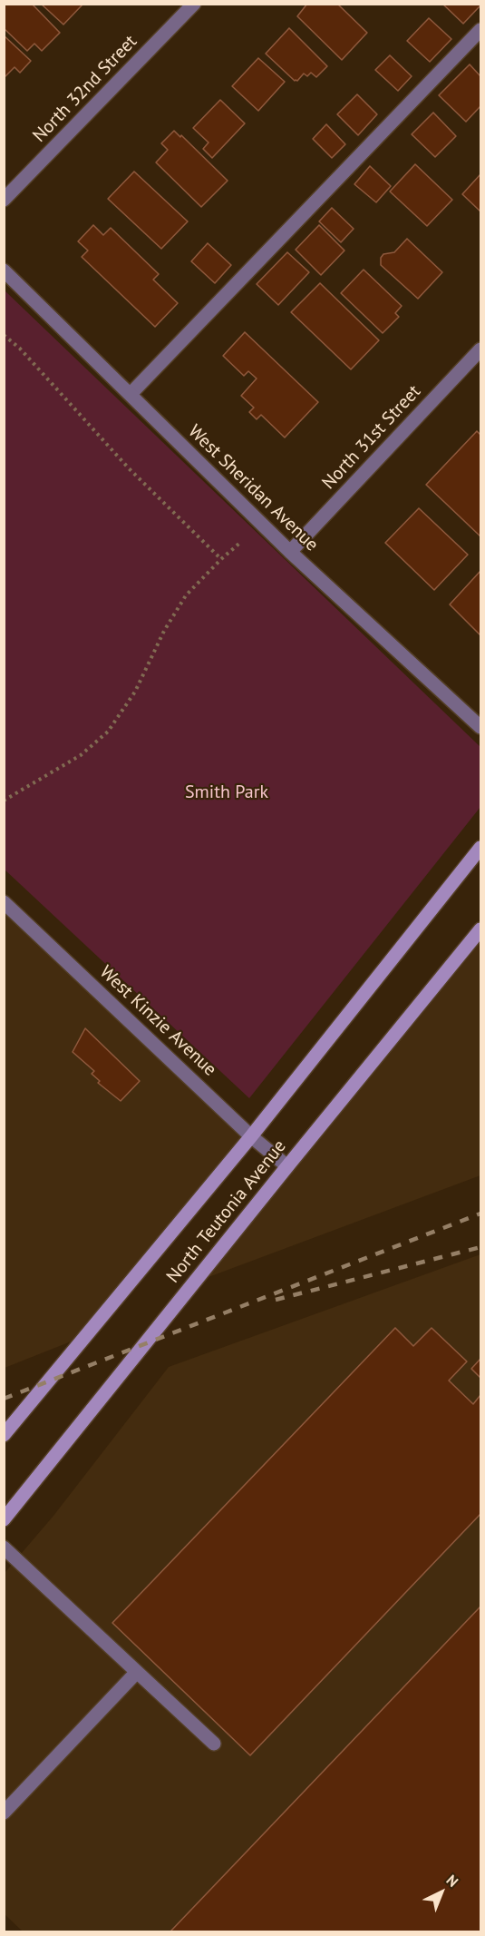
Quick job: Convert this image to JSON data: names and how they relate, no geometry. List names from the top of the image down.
{
  "streets": {
    "main road": ["North Teutonia Avenue"],
    "street": [
      "North 32nd Street",
      "North 31st Street",
      "West Sheridan Avenue",
      "West Kinzie Avenue"
    ]
  },
  "crossings": [
    ["North 31st Street", "West Sheridan Avenue"],
    ["West Kinzie Avenue", "North Teutonia Avenue"]
  ],
  "parks": ["Smith Park"],
  "north": "top right"
}
